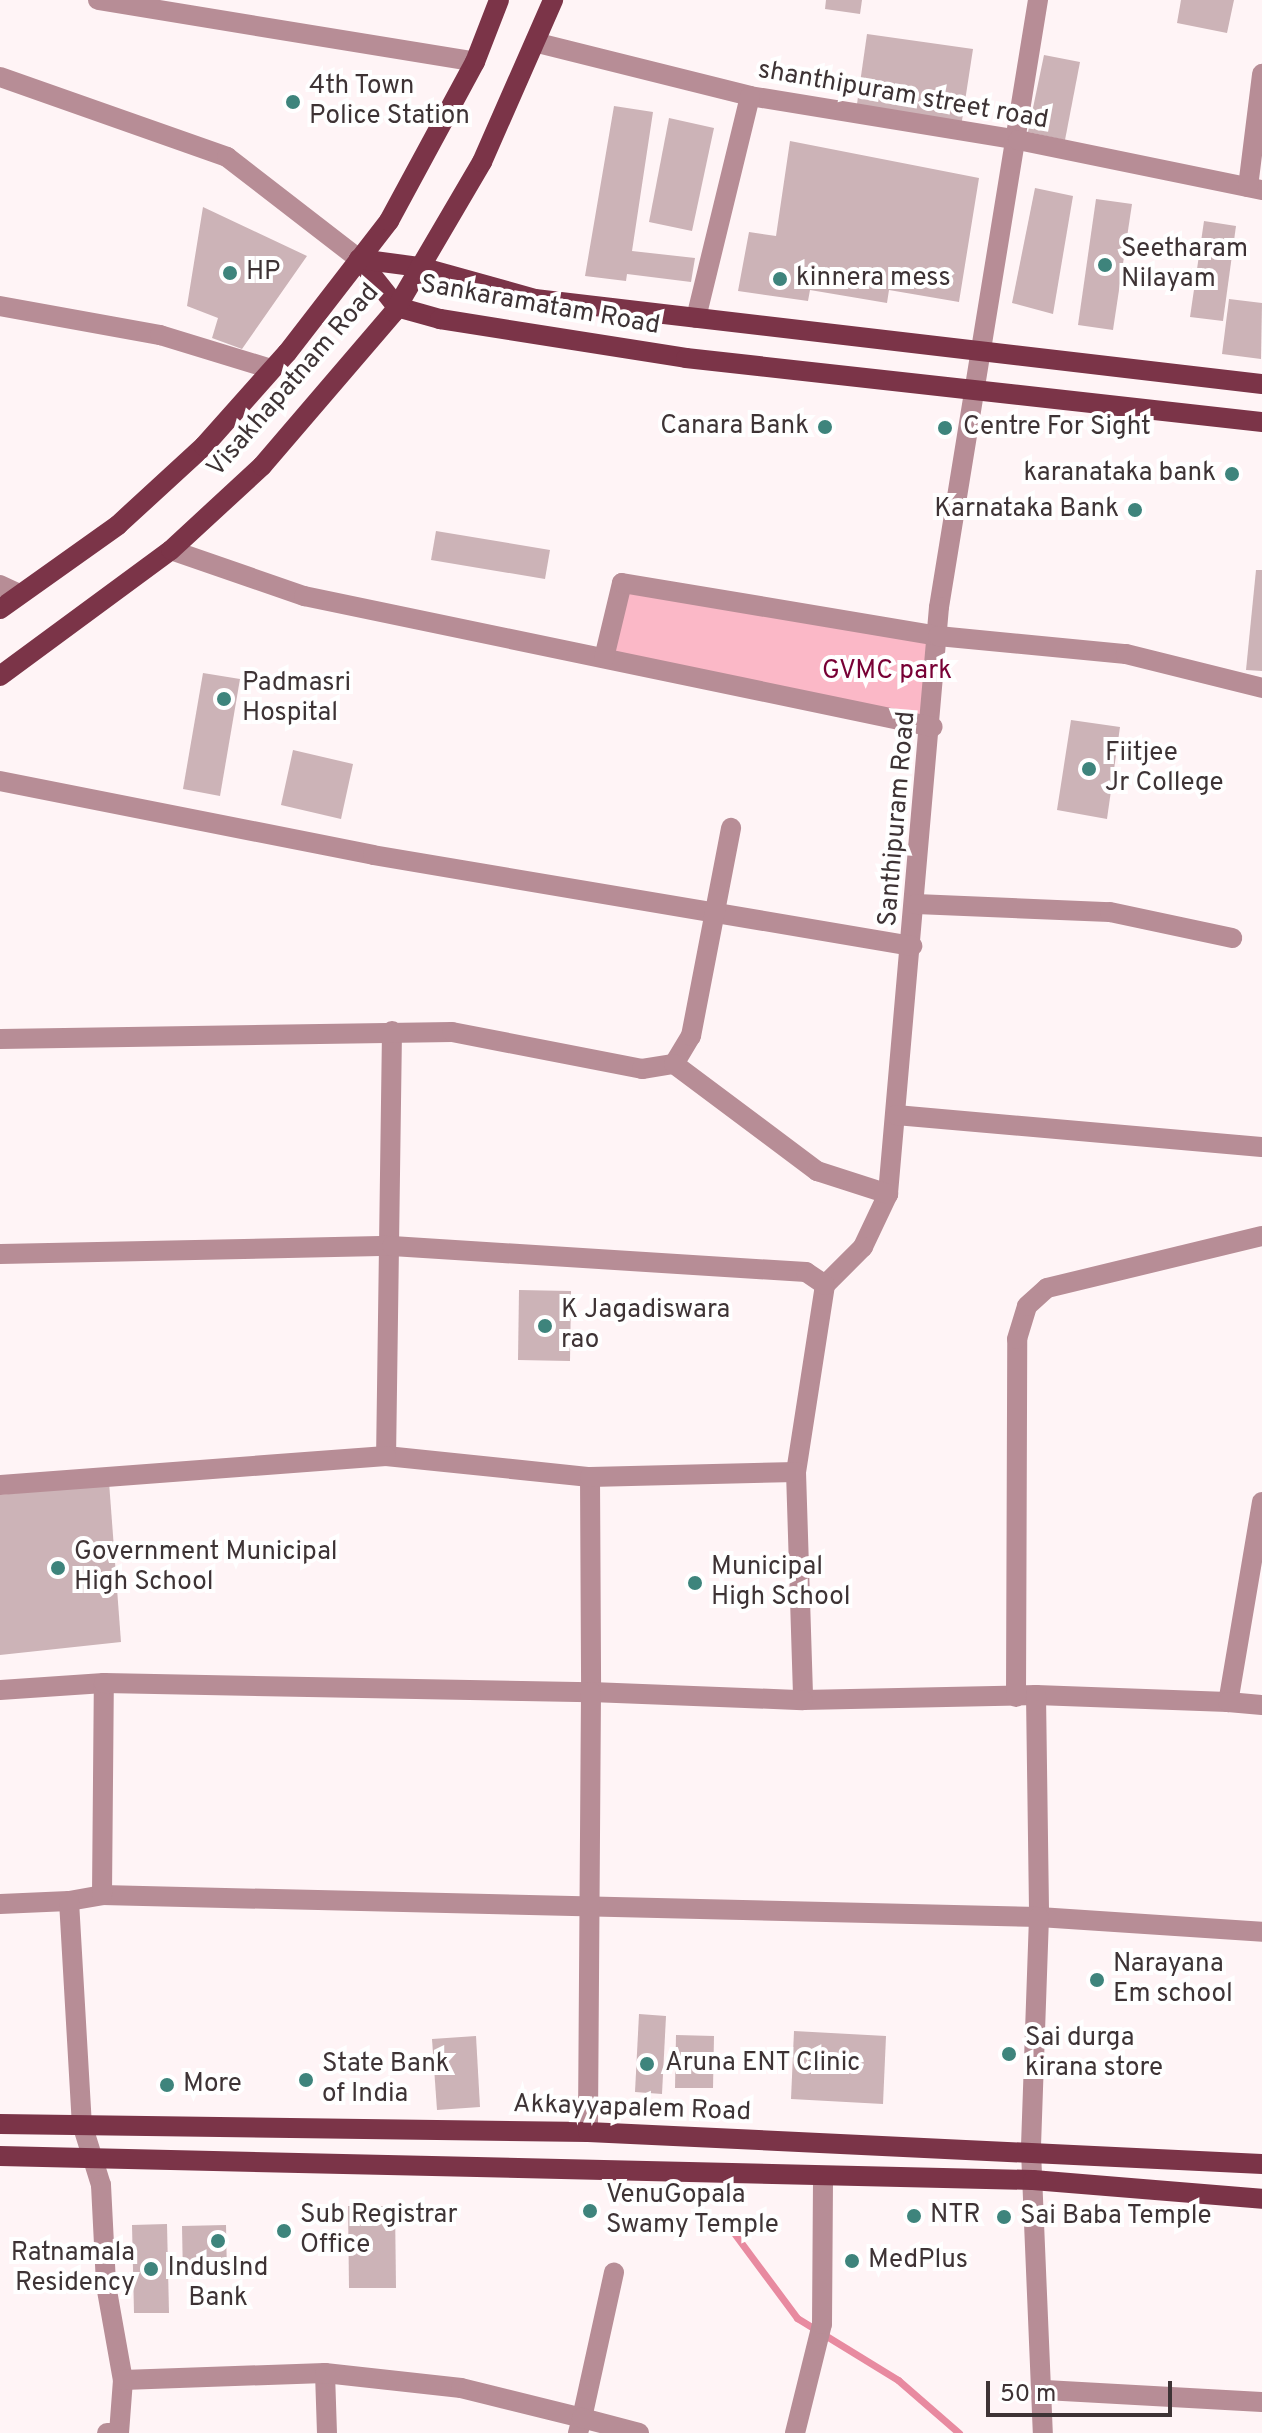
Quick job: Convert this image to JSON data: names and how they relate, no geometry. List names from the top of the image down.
{
  "streets": {
    "main road": ["Sankaramatam Road", "Visakhapatnam Road", "Akkayyapalem Road"],
    "street": ["shanthipuram street road", "Santhipuram Road"]
  },
  "crossings": [
    ["shanthipuram street road", "Visakhapatnam Road"],
    ["shanthipuram street road", "Santhipuram Road"],
    ["Sankaramatam Road", "Visakhapatnam Road"],
    ["Sankaramatam Road", "Santhipuram Road"]
  ],
  "parks": ["GVMC park"],
  "places": [
    "4th Town Police Station",
    "Seetharam Nilayam",
    "HP",
    "kinnera mess",
    "Canara Bank",
    "Centre For Sight",
    "karanataka bank",
    "Karnataka Bank",
    "Padmasri Hospital",
    "Fiitjee Jr College",
    "K Jagadiswara rao",
    "Government Municipal High School",
    "Municipal High School",
    "Narayana Em school",
    "Sai durga kirana store",
    "Aruna ENT Clinic",
    "State Bank of India",
    "More",
    "VenuGopala Swamy Temple",
    "NTR",
    "Sai Baba Temple",
    "Sub Registrar Office",
    "IndusInd Bank",
    "MedPlus",
    "Ratnamala Residency"
  ],
  "scale_bar": "50 m"
}
